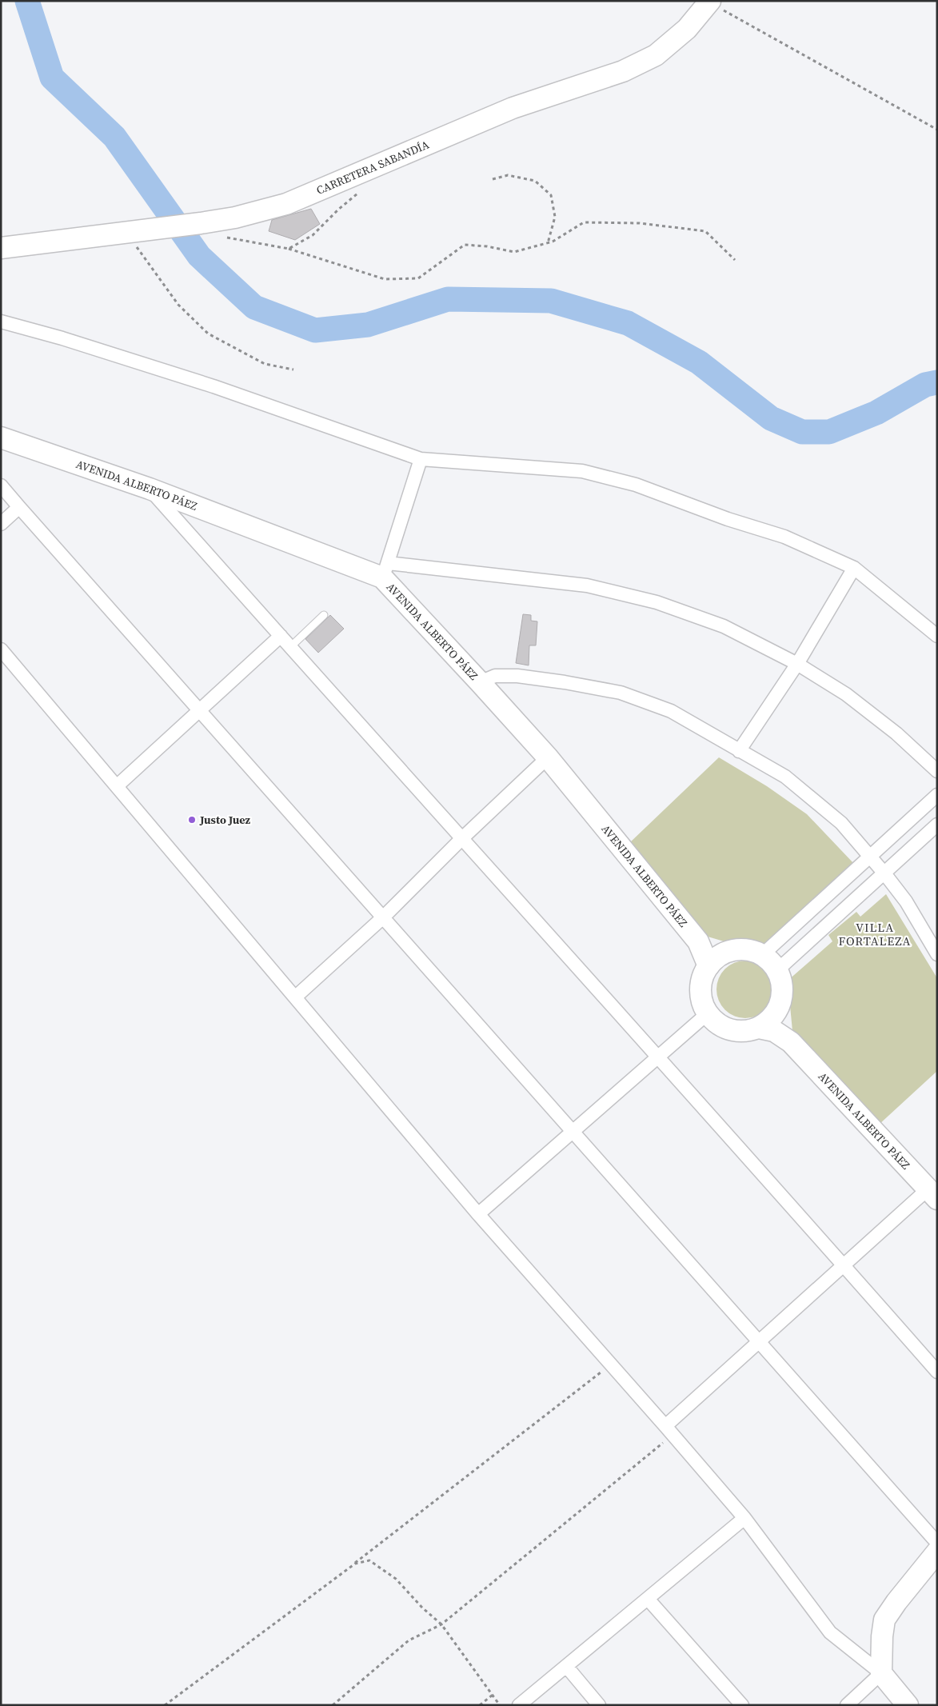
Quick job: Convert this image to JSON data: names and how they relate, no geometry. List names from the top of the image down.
{
  "streets": {
    "main road": ["CARRETERA SABANDÍA", "AVENIDA ALBERTO PÁEZ"]
  },
  "districts": ["VILLA FORTALEZA"],
  "places": ["Justo Juez"]
}
